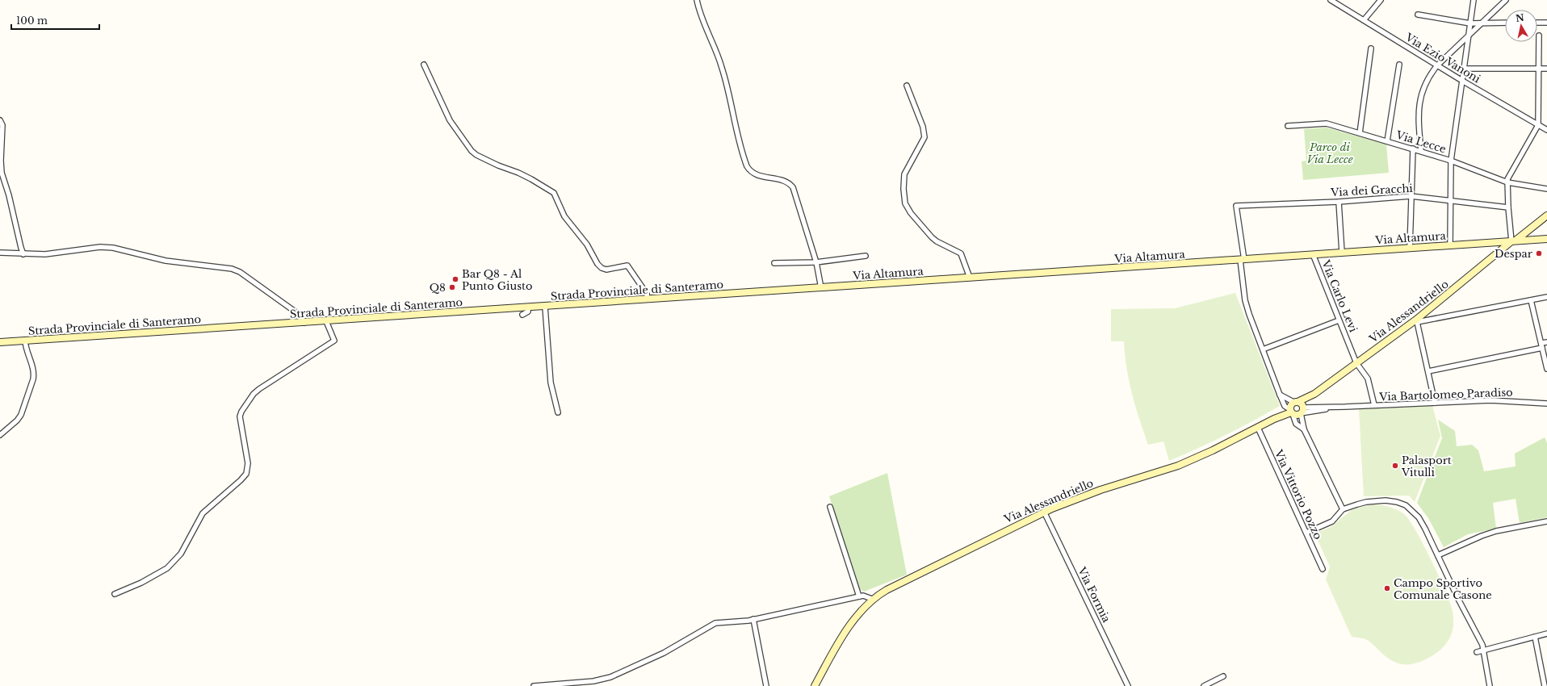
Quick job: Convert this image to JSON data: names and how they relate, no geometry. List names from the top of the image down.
{
  "streets": {
    "main road": ["Via Altamura", "Strada Provinciale di Santeramo", "Via Alessandriello"],
    "street": [
      "Via Ezio Vanoni",
      "Via Lecce",
      "Via dei Gracchi",
      "Via Carlo Levi",
      "Via Bartolomeo Paradiso",
      "Via Vittorio Pozzo",
      "Via Formia"
    ]
  },
  "crossings": [
    ["Via dei Gracchi", "Via Altamura"],
    ["Via Altamura", "Strada Provinciale di Santeramo"],
    ["Via Altamura", "Via Carlo Levi"],
    ["Via Altamura", "Via Alessandriello"],
    ["Via Carlo Levi", "Via Alessandriello"],
    ["Via Carlo Levi", "Via Bartolomeo Paradiso"],
    ["Via Alessandriello", "Via Bartolomeo Paradiso"],
    ["Via Alessandriello", "Via Vittorio Pozzo"],
    ["Via Alessandriello", "Via Formia"]
  ],
  "parks": ["Parco di Via Lecce"],
  "places": [
    "Despar",
    "Bar Q8 - Al Punto Giusto",
    "Q8",
    "Palasport Vitulli",
    "Campo Sportivo Comunale Casone"
  ],
  "scale_bar": "100 m",
  "north": "top"
}
